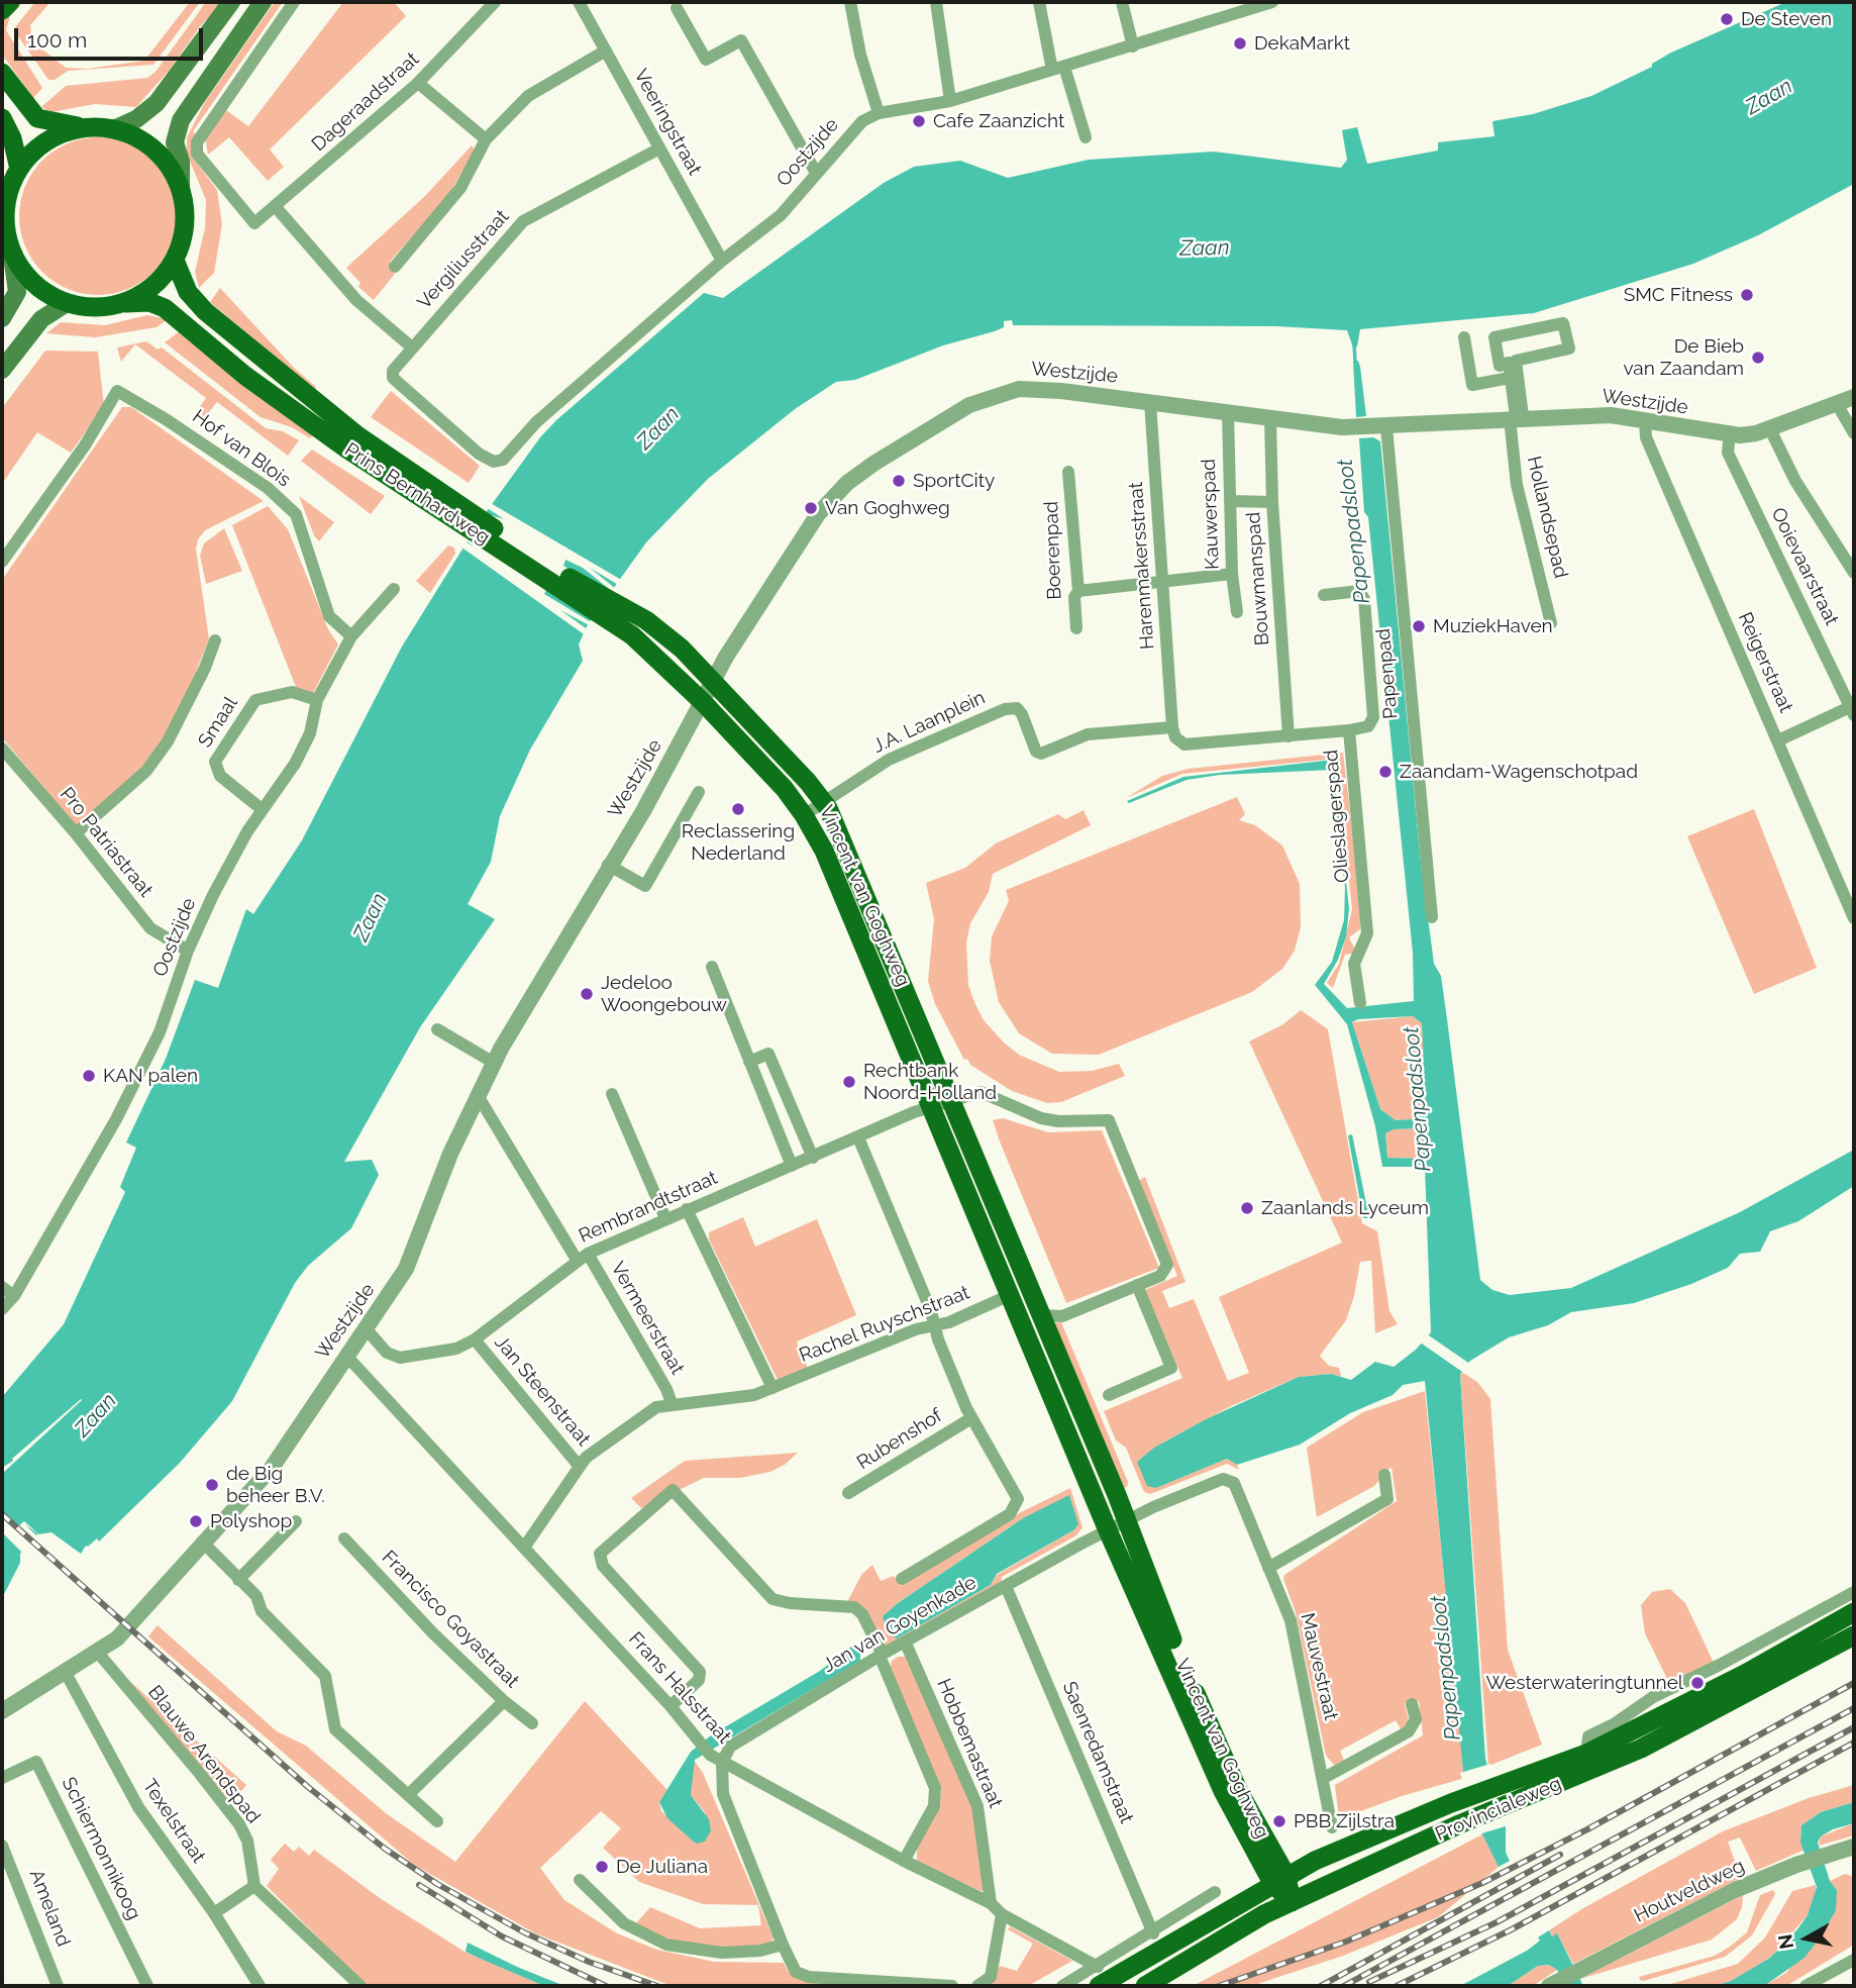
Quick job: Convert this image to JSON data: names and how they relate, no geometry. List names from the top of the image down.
{
  "streets": {
    "main road": ["Prins Bernhardweg", "Vincent van Goghweg", "Provincialeweg"],
    "street": [
      "Dageraadstraat",
      "Veeringstraat",
      "Oostzijde",
      "Vergiliusstraat",
      "Westzijde",
      "Hof van Blois",
      "Kauwerspad",
      "Hollandsepad",
      "Boerenpad",
      "Harenmakersstraat",
      "Ooievaarstraat",
      "Bouwmanspad",
      "Reigerstraat",
      "Papenpad",
      "Smaal",
      "J.A. Laanplein",
      "Olieslagerspad",
      "Pro Patriastraat",
      "Rembrandtstraat",
      "Vermeerstraat",
      "Rachel Ruyschstraat",
      "Jan Steenstraat",
      "Rubenshof",
      "Francisco Goyastraat",
      "Jan van Goyenkade",
      "Mauvestraat",
      "Frans Halsstraat",
      "Hobbemastraat",
      "Saenredamstraat",
      "Blauwe Arendspad",
      "Texelstraat",
      "Schiermonnikoog",
      "Houtveldweg",
      "Ameland"
    ]
  },
  "crossings": [
    ["Veeringstraat", "Oostzijde"],
    ["Veeringstraat", "Vergiliusstraat"],
    ["Oostzijde", "Vergiliusstraat"],
    ["Oostzijde", "Hof van Blois"],
    ["Oostzijde", "Smaal"],
    ["Oostzijde", "Pro Patriastraat"],
    ["Westzijde", "Prins Bernhardweg"],
    ["Westzijde", "Kauwerspad"],
    ["Westzijde", "Hollandsepad"],
    ["Westzijde", "Harenmakersstraat"],
    ["Westzijde", "Ooievaarstraat"],
    ["Westzijde", "Bouwmanspad"],
    ["Westzijde", "Reigerstraat"],
    ["Westzijde", "Papenpad"],
    ["Westzijde", "Vincent van Goghweg"],
    ["Westzijde", "Rembrandtstraat"],
    ["Westzijde", "Vermeerstraat"],
    ["Westzijde", "Frans Halsstraat"],
    ["Westzijde", "Blauwe Arendspad"],
    ["Westzijde", "Texelstraat"],
    ["Prins Bernhardweg", "Vincent van Goghweg"],
    ["Harenmakersstraat", "J.A. Laanplein"],
    ["J.A. Laanplein", "Vincent van Goghweg"],
    ["Vincent van Goghweg", "Rembrandtstraat"],
    ["Vincent van Goghweg", "Rachel Ruyschstraat"],
    ["Vincent van Goghweg", "Jan van Goyenkade"],
    ["Vincent van Goghweg", "Mauvestraat"],
    ["Vincent van Goghweg", "Provincialeweg"],
    ["Rembrandtstraat", "Vermeerstraat"],
    ["Rembrandtstraat", "Jan Steenstraat"],
    ["Vermeerstraat", "Rachel Ruyschstraat"],
    ["Jan van Goyenkade", "Frans Halsstraat"],
    ["Jan van Goyenkade", "Hobbemastraat"],
    ["Jan van Goyenkade", "Saenredamstraat"],
    ["Frans Halsstraat", "Hobbemastraat"],
    ["Frans Halsstraat", "Provincialeweg"],
    ["Saenredamstraat", "Provincialeweg"]
  ],
  "water": ["Zaan", "Papenpadsloot"],
  "places": [
    "De Steven",
    "DekaMarkt",
    "Cafe Zaanzicht",
    "SMC Fitness",
    "De Bieb van Zaandam",
    "SportCity",
    "Van Goghweg",
    "MuziekHaven",
    "Zaandam-Wagenschotpad",
    "Reclassering Nederland",
    "Jedeloo Woongebouw",
    "KAN palen",
    "Rechtbank Noord-Holland",
    "Zaanlands Lyceum",
    "de Big beheer B.V.",
    "Polyshop",
    "Westerwateringtunnel",
    "PBB Zijlstra",
    "De Juliana"
  ],
  "scale_bar": "100 m",
  "north": "left"
}
